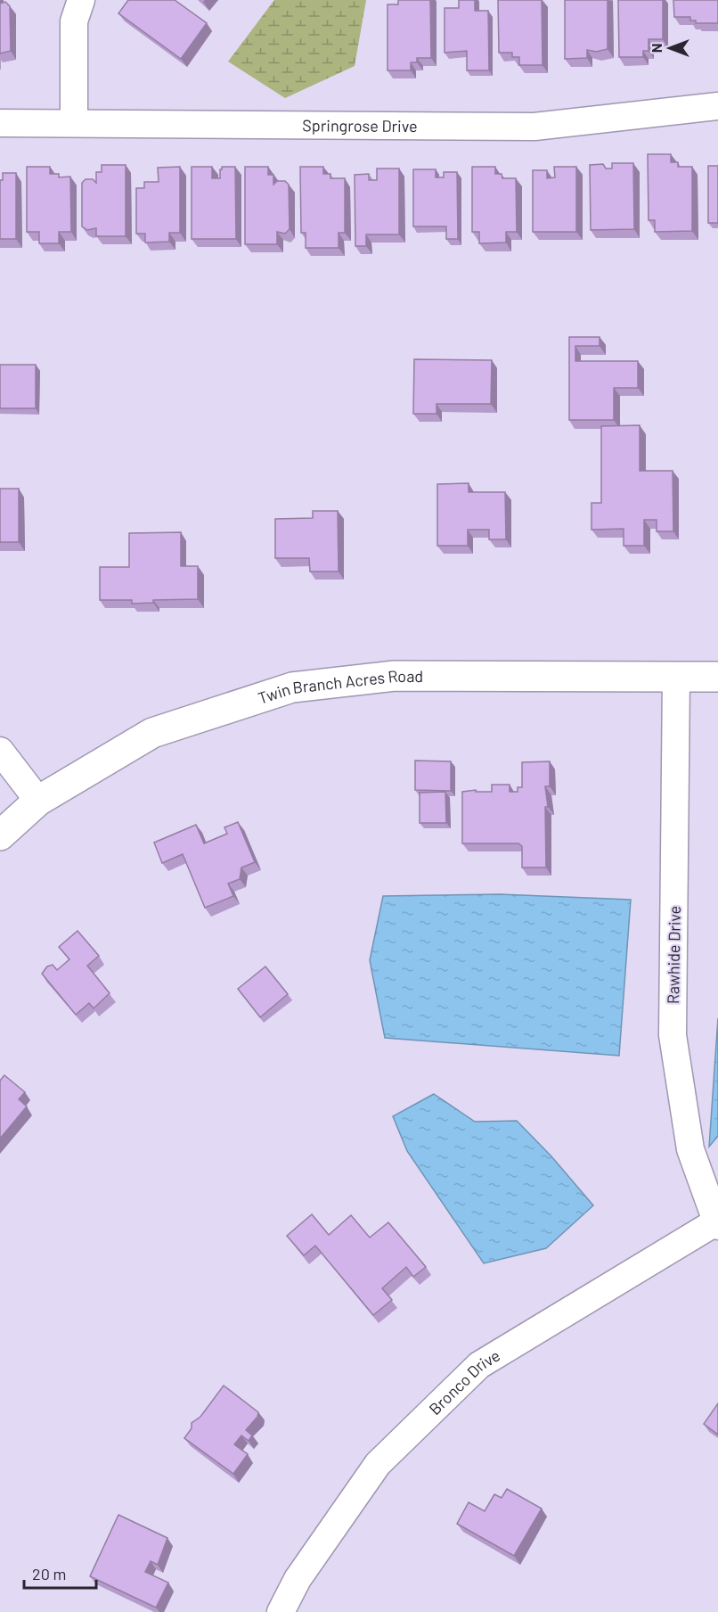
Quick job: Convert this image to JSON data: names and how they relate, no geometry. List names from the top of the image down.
{
  "streets": {
    "street": [
      "Springrose Drive",
      "Twin Branch Acres Road",
      "Rawhide Drive",
      "Bronco Drive"
    ]
  },
  "crossings": [
    ["Twin Branch Acres Road", "Rawhide Drive"],
    ["Rawhide Drive", "Bronco Drive"]
  ],
  "scale_bar": "20 m",
  "north": "left"
}
